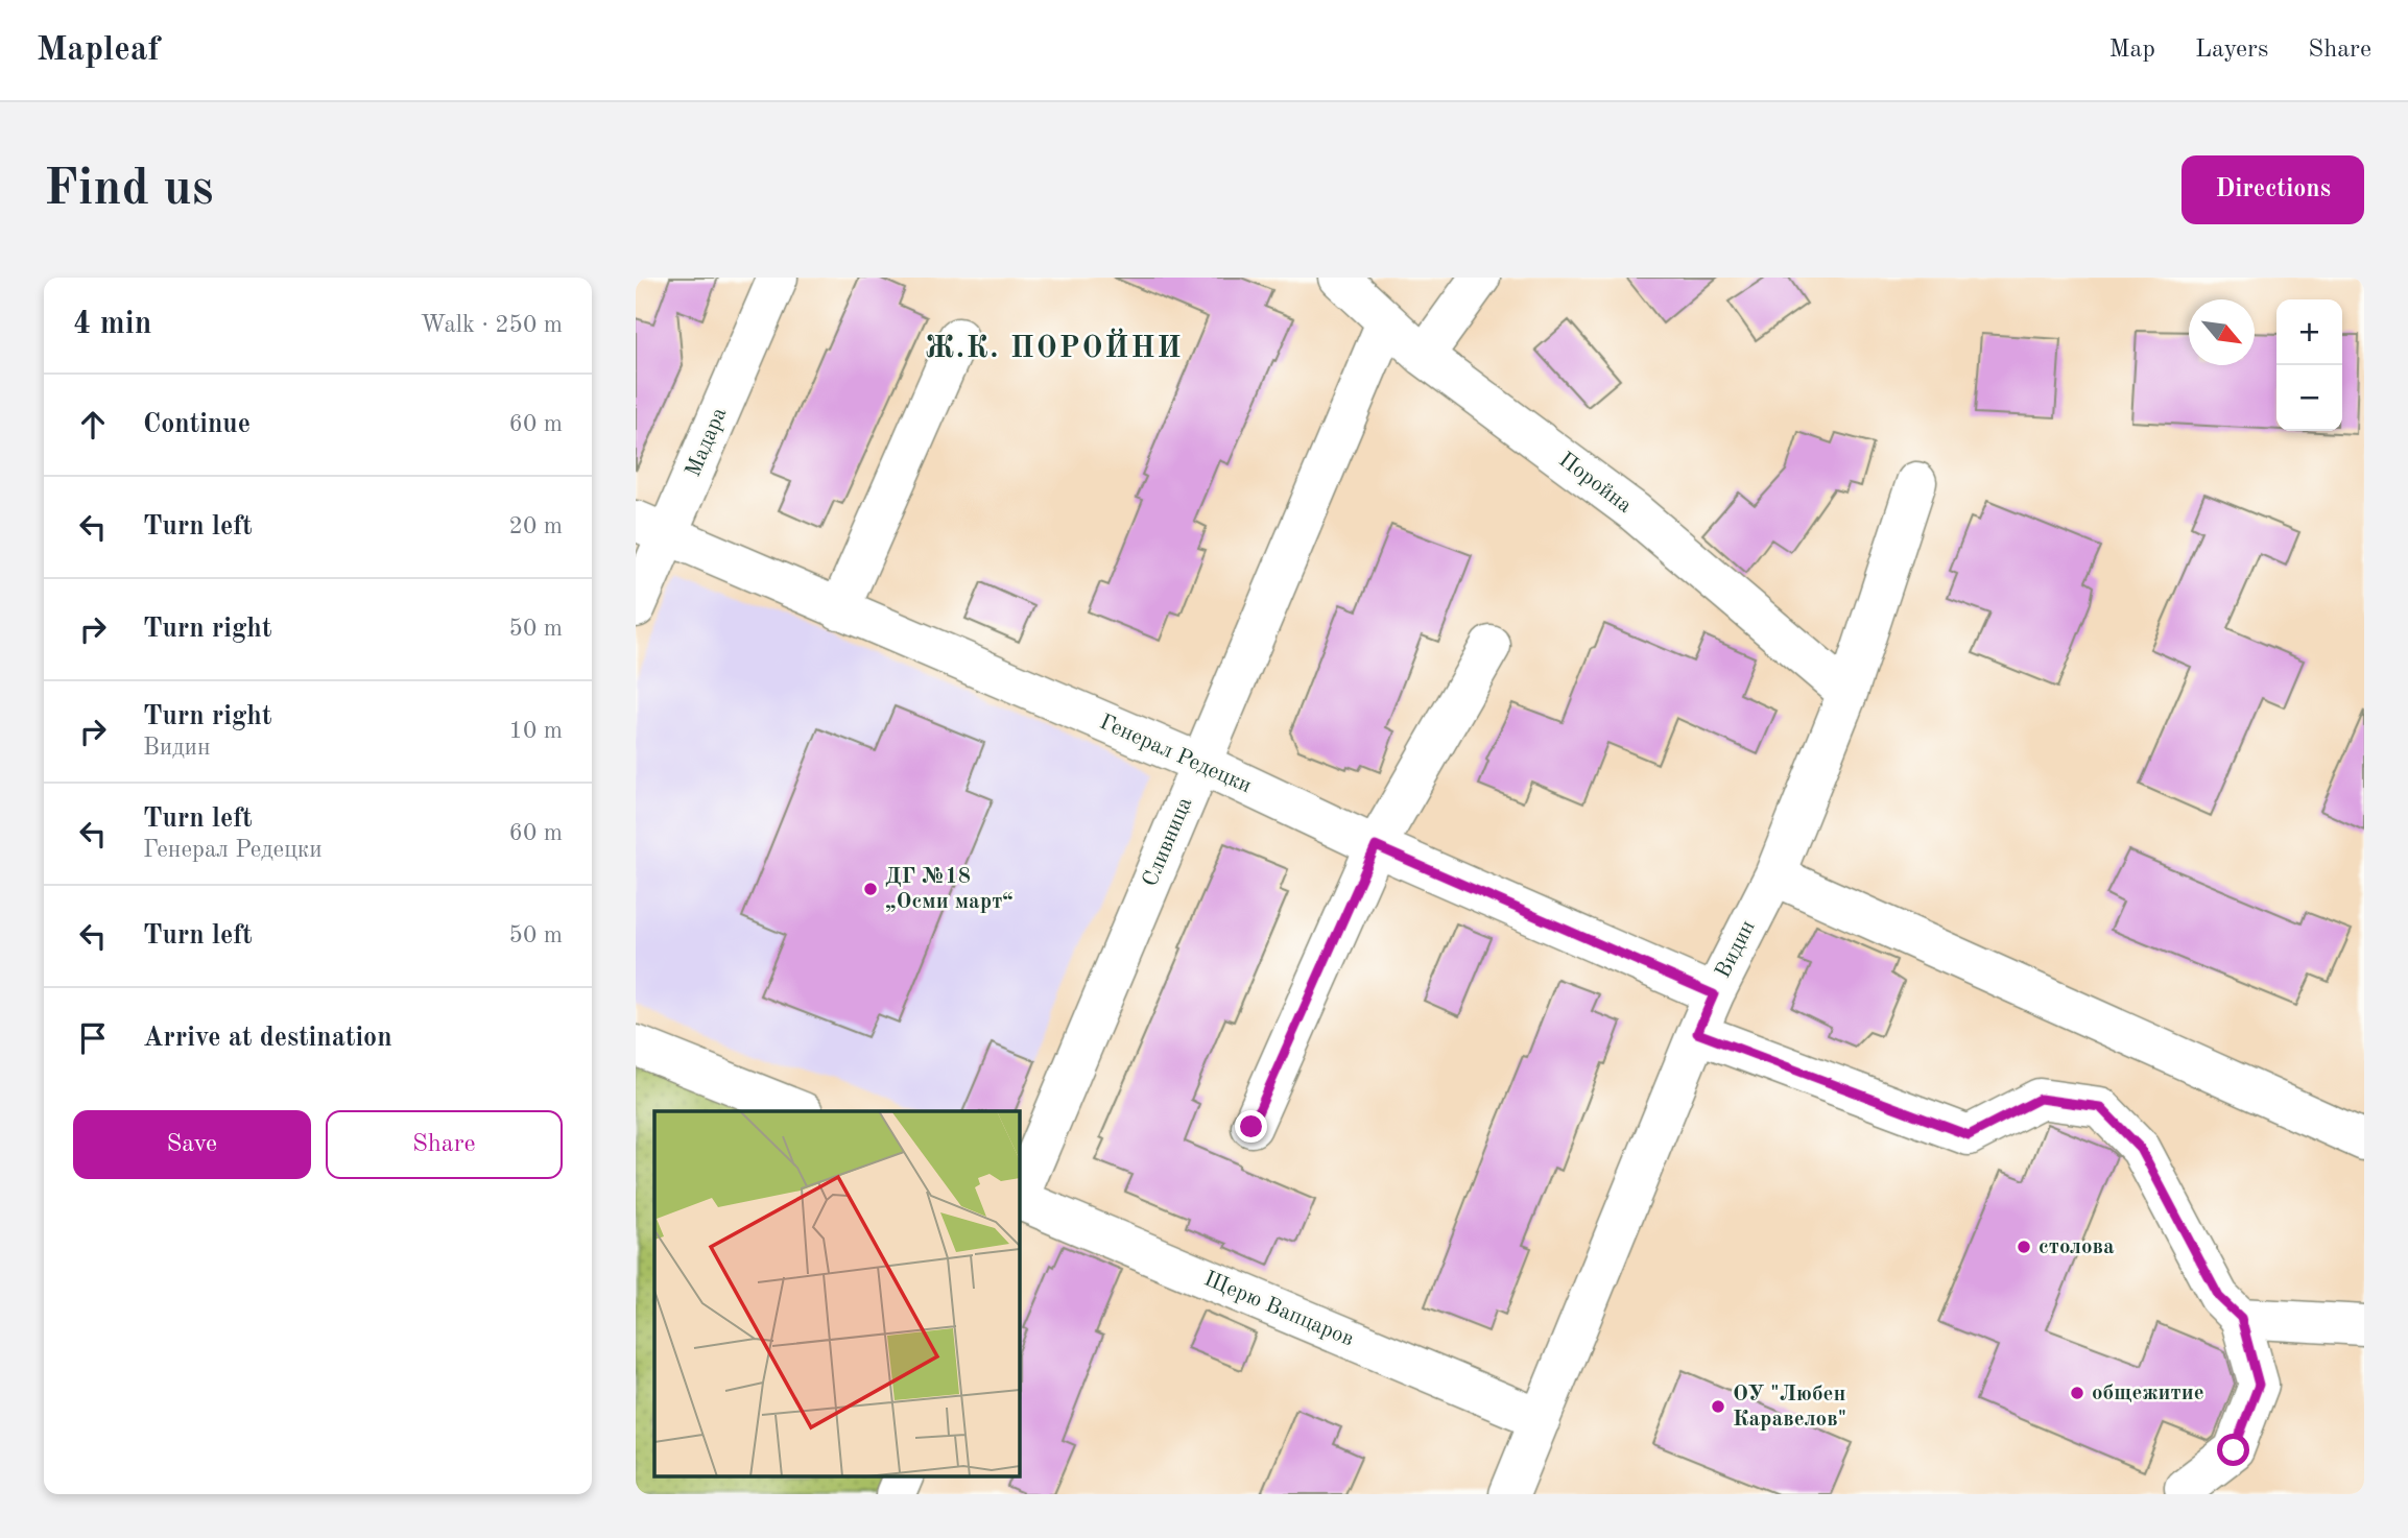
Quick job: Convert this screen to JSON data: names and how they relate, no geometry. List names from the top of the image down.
{
  "streets": {
    "street": [
      "Мадара",
      "Поройна",
      "Генерал Редецки",
      "Сливница",
      "Видин",
      "Щерю Вапцаров"
    ]
  },
  "crossings": [
    ["Мадара", "Генерал Редецки"],
    ["Поройна", "Сливница"],
    ["Поройна", "Видин"],
    ["Генерал Редецки", "Сливница"],
    ["Генерал Редецки", "Видин"],
    ["Видин", "Щерю Вапцаров"]
  ],
  "districts": ["Ж.К. ПОРОЙНИ"],
  "places": [
    "ДГ №18 „Осми март“",
    "столова",
    "общежитие",
    "ОУ \"Любен Каравелов\""
  ],
  "north": "bottom right",
  "page": {
    "header": "Mapleaf",
    "nav": ["Map", "Layers", "Share"],
    "buttons": [
      "Directions",
      ["Save", "Share"]
    ],
    "title": "Find us",
    "heading": ["4 min", "Walk · 250 m"],
    "map_buttons": ["+", "−"],
    "list": [
      ["Continue", "60 m"],
      ["Turn left", "20 m"],
      ["Turn right", "50 m"],
      ["Turn right", "Видин", "10 m"],
      ["Turn left", "Генерал Редецки", "60 m"],
      ["Turn left", "50 m"],
      "Arrive at destination"
    ]
  }
}
